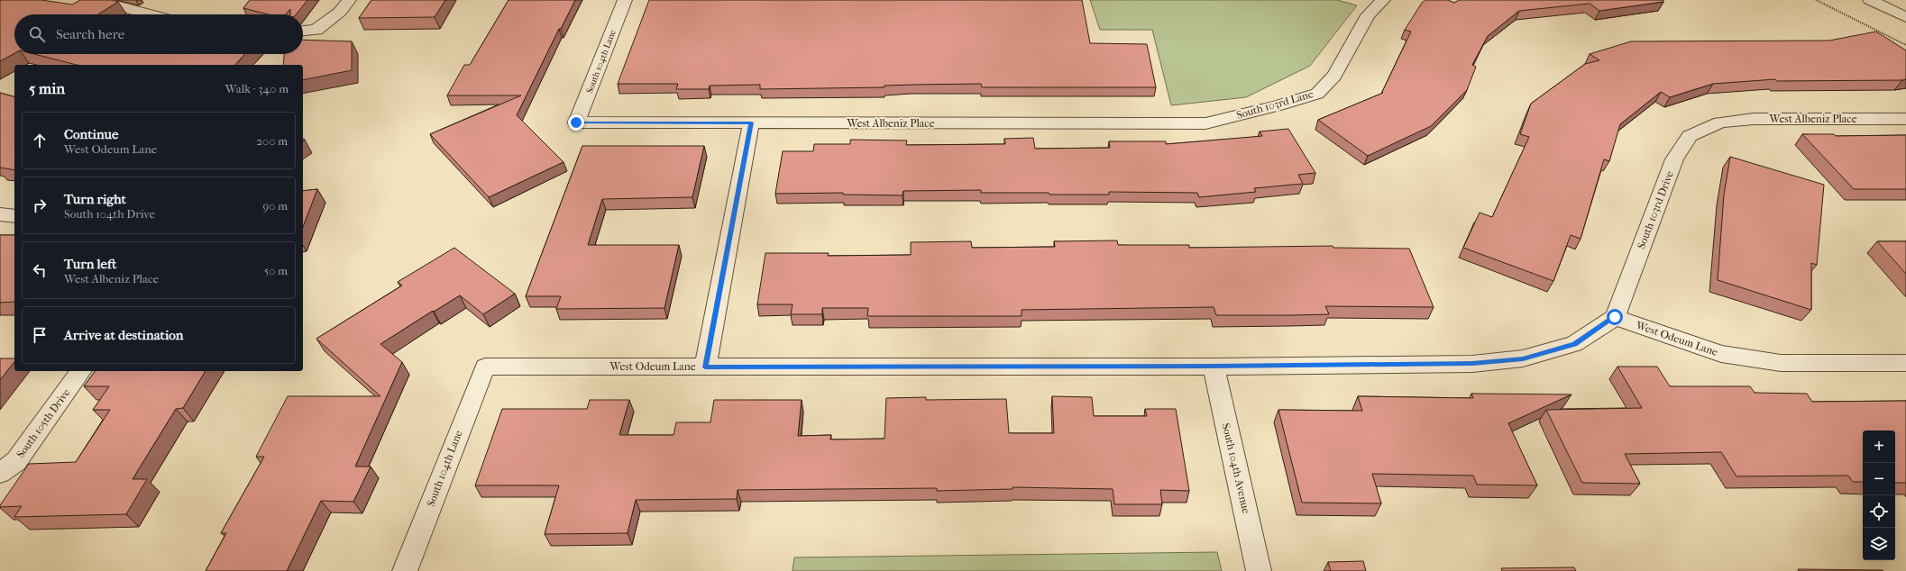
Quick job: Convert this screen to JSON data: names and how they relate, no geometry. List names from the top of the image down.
{
  "streets": {
    "street": [
      "South 104th Lane",
      "South 103rd Lane",
      "West Albeniz Place",
      "South 103rd Drive",
      "West Odeum Lane",
      "South 105th Drive",
      "South 104th Avenue"
    ]
  },
  "crossings": [
    ["South 104th Lane", "West Albeniz Place"],
    ["South 104th Lane", "West Odeum Lane"],
    ["South 103rd Lane", "West Albeniz Place"],
    ["West Albeniz Place", "South 103rd Drive"],
    ["South 103rd Drive", "West Odeum Lane"],
    ["West Odeum Lane", "South 104th Avenue"]
  ],
  "page": {
    "search": "Search here",
    "heading": ["5 min", "Walk · 340 m"],
    "list": [
      ["Continue", "West Odeum Lane", "200 m"],
      ["Turn right", "South 104th Drive", "90 m"],
      ["Turn left", "West Albeniz Place", "50 m"],
      "Arrive at destination"
    ],
    "map_buttons": ["+", "−"]
  }
}
